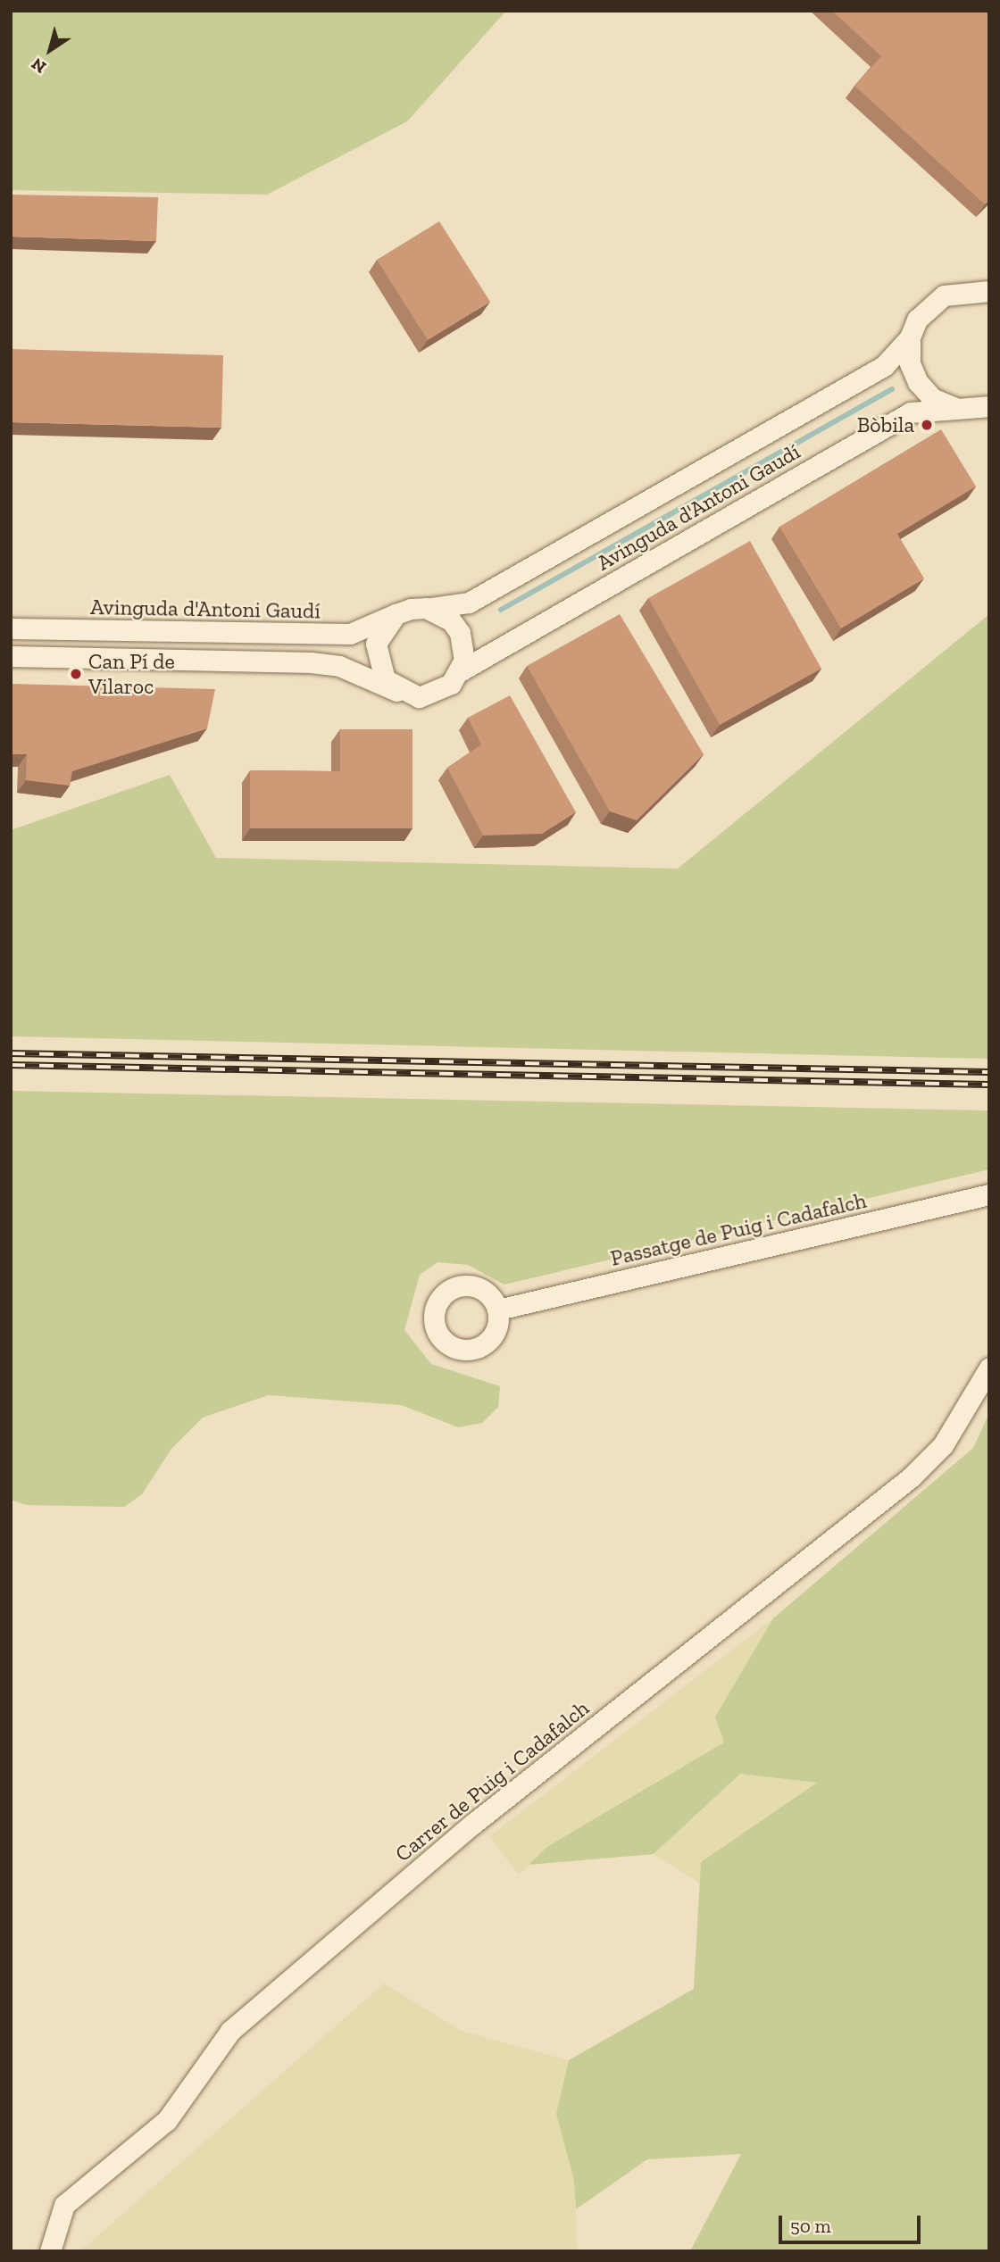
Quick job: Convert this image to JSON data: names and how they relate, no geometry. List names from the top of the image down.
{
  "streets": {
    "street": ["Avinguda d'Antoni Gaudí", "Passatge de Puig i Cadafalch", "Carrer de Puig i Cadafalch"]
  },
  "places": ["Bòbila", "Can Pí de Vilaroc"],
  "scale_bar": "50 m",
  "north": "bottom left"
}
